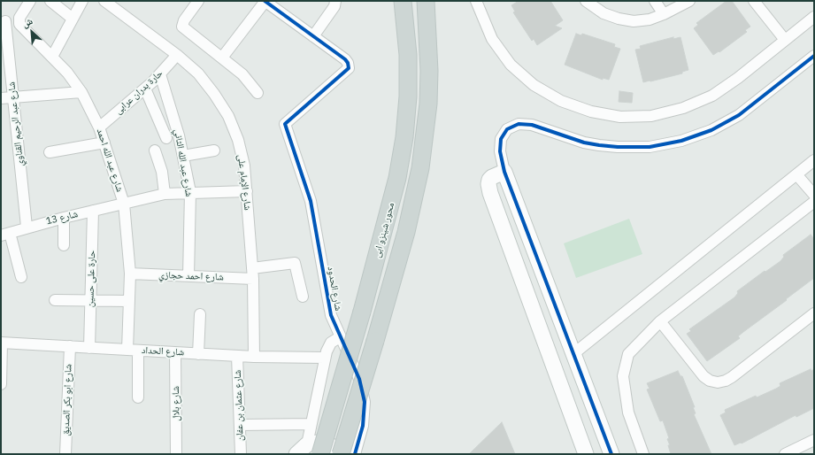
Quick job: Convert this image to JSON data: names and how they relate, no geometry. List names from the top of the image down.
{
  "streets": {
    "main road": ["محور شينزو ابى"],
    "street": [
      "حارة بدران عرابى",
      "شارع عبد الرحيم القناوي",
      "شارع عبد الله احمد",
      "شارع عبد الله الثاني",
      "شارع الإمام على",
      "شارع 13",
      "شارع احمد حجازي",
      "حارة على حسين",
      "شارع الحدود",
      "شارع الحداد",
      "شارع ابو بكر الصديق",
      "شارع بلال",
      "شارع عثمان بن عفان"
    ]
  },
  "crossings": [
    ["حارة بدران عرابى", "شارع عبد الله احمد"],
    ["حارة بدران عرابى", "شارع عبد الله الثاني"],
    ["حارة بدران عرابى", "شارع الإمام على"],
    ["شارع عبد الرحيم القناوي", "شارع 13"],
    ["شارع عبد الله احمد", "شارع 13"],
    ["شارع عبد الله احمد", "شارع احمد حجازي"],
    ["شارع عبد الله احمد", "شارع الحداد"],
    ["شارع عبد الله الثاني", "شارع 13"],
    ["شارع عبد الله الثاني", "شارع احمد حجازي"],
    ["شارع الإمام على", "شارع 13"],
    ["شارع الإمام على", "شارع احمد حجازي"],
    ["شارع الإمام على", "شارع الحداد"],
    ["شارع 13", "حارة على حسين"],
    ["حارة على حسين", "شارع الحداد"],
    ["شارع الحداد", "شارع ابو بكر الصديق"],
    ["شارع الحداد", "شارع بلال"],
    ["شارع الحداد", "شارع عثمان بن عفان"]
  ],
  "north": "top left"
}
